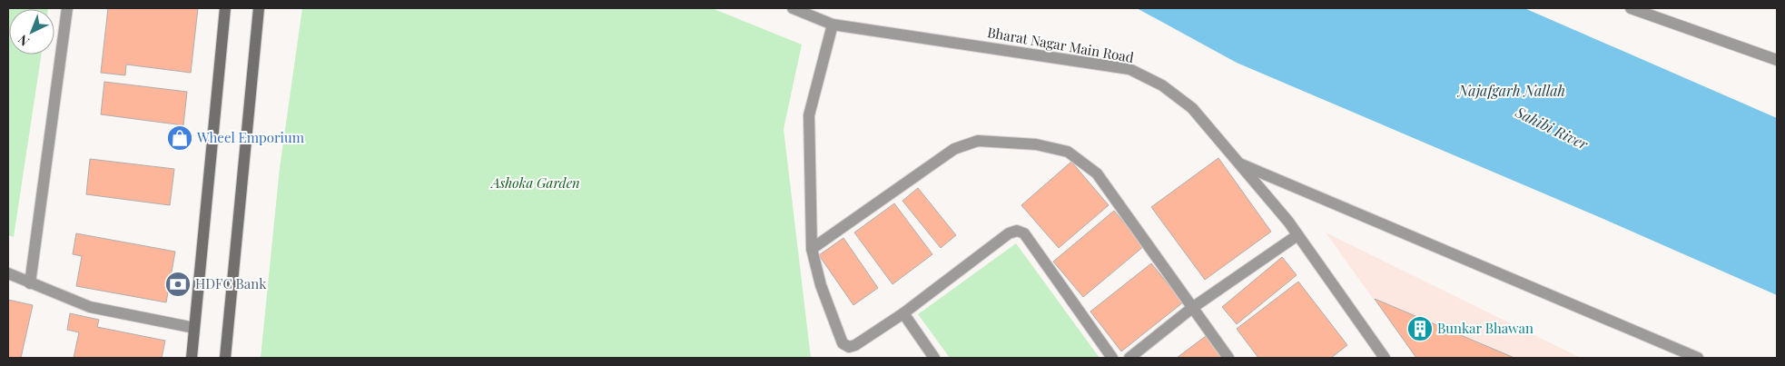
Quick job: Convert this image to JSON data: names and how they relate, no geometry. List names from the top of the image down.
{
  "streets": {
    "street": ["Bharat Nagar Main Road"]
  },
  "water": ["Najafgarh Nallah", "Sahibi River"],
  "parks": ["Ashoka Garden"],
  "places": {
    "shop": ["Wheel Emporium"],
    "bank": ["HDFC Bank"],
    "building": ["Bunkar Bhawan"]
  },
  "north": "bottom left"
}
